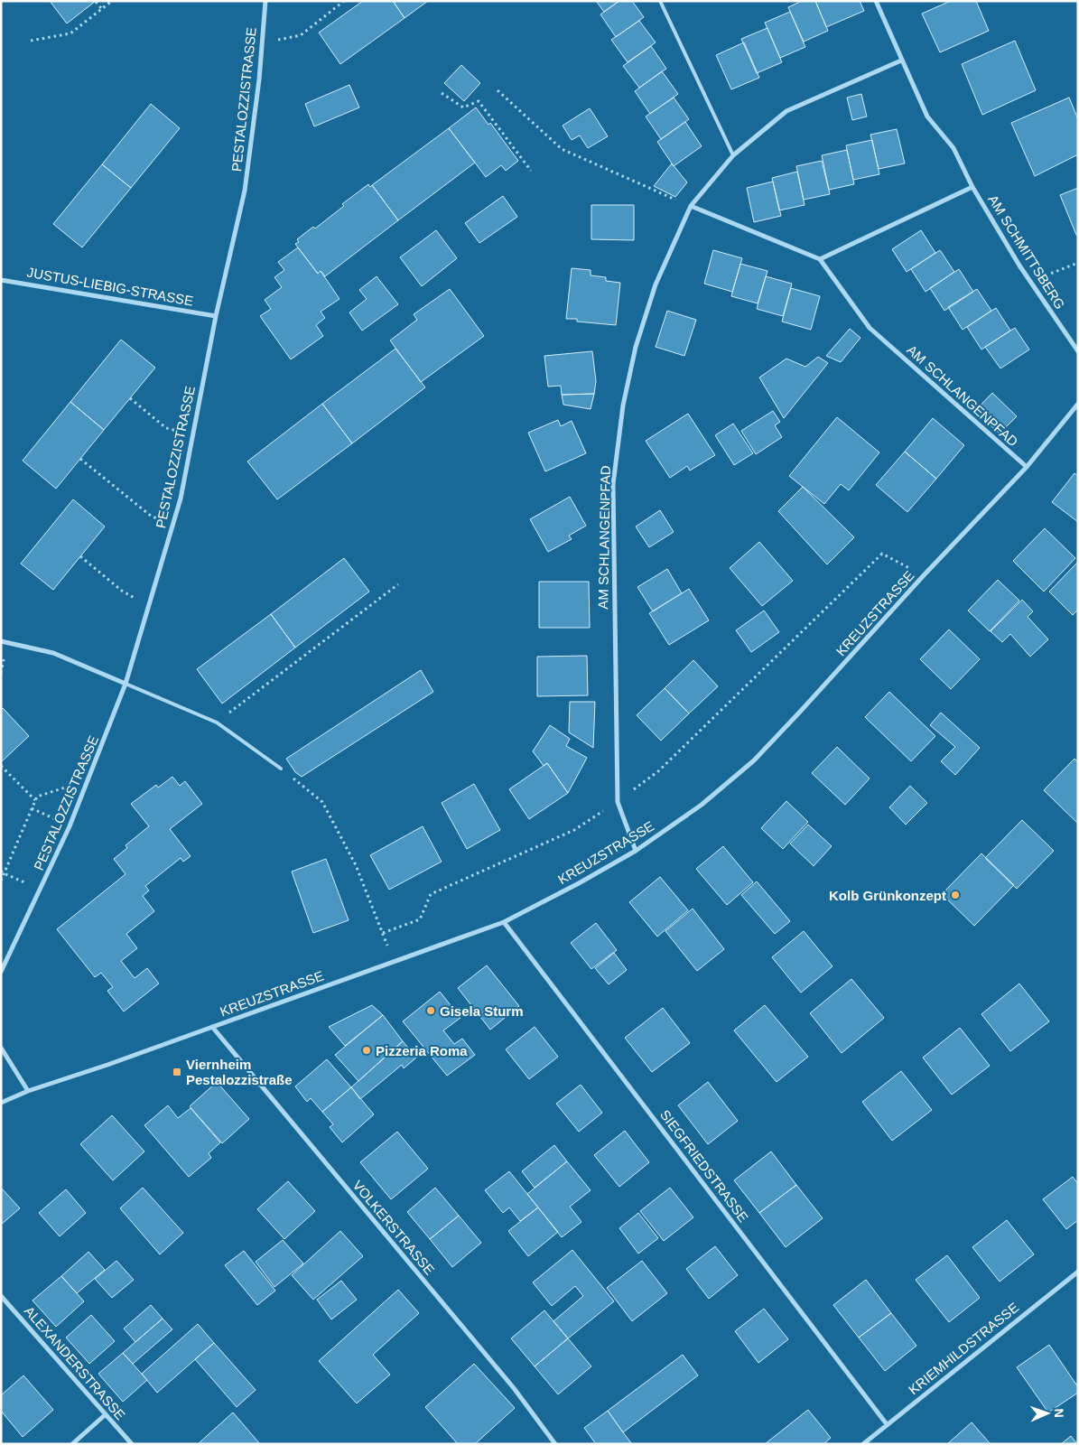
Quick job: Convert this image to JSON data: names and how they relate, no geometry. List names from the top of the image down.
{
  "streets": {
    "street": [
      "PESTALOZZISTRASSE",
      "AM SCHMITTSBERG",
      "JUSTUS-LIEBIG-STRASSE",
      "AM SCHLANGENPFAD",
      "KREUZSTRASSE",
      "SIEGFRIEDSTRASSE",
      "VOLKERSTRASSE",
      "KRIEMHILDSTRASSE",
      "ALEXANDERSTRASSE"
    ]
  },
  "crossings": [
    ["PESTALOZZISTRASSE", "JUSTUS-LIEBIG-STRASSE"],
    ["AM SCHMITTSBERG", "AM SCHLANGENPFAD"],
    ["AM SCHLANGENPFAD", "KREUZSTRASSE"],
    ["KREUZSTRASSE", "SIEGFRIEDSTRASSE"],
    ["KREUZSTRASSE", "VOLKERSTRASSE"],
    ["SIEGFRIEDSTRASSE", "KRIEMHILDSTRASSE"]
  ],
  "places": {
    "other": ["Kolb Grünkonzept", "Gisela Sturm", "Pizzeria Roma"],
    "transit": ["Viernheim Pestalozzistraße"]
  },
  "north": "right"
}
